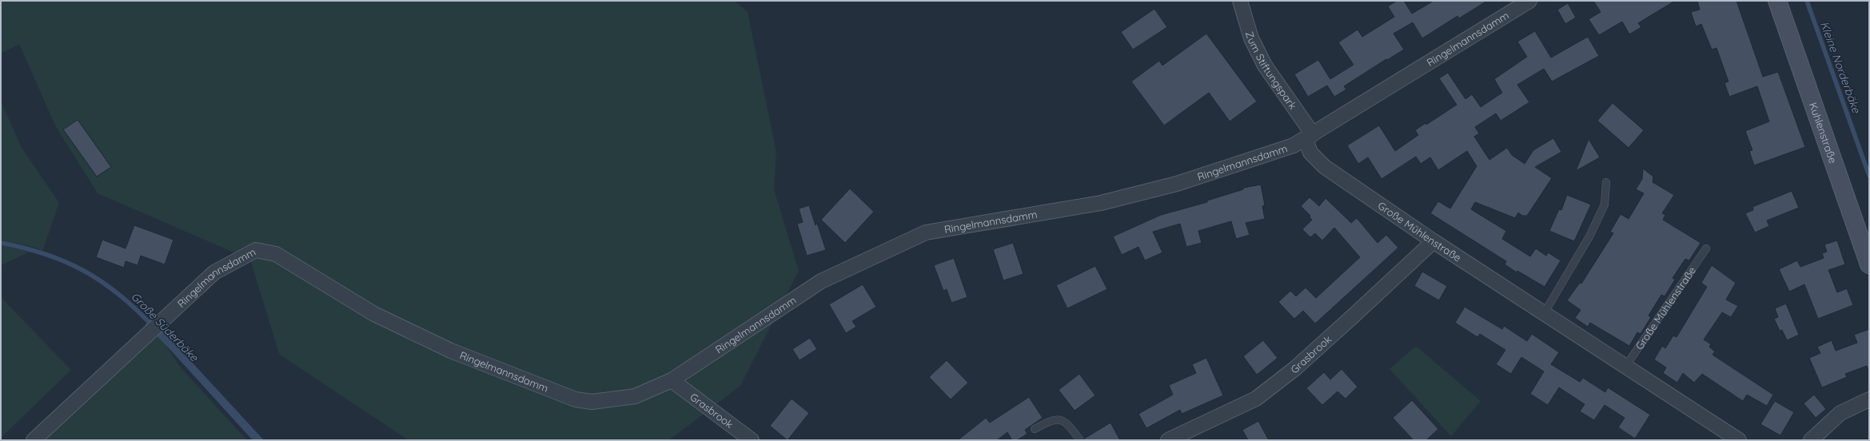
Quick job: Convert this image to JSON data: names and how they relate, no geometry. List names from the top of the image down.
{
  "streets": {
    "main road": ["Kuhlenstraße"],
    "street": [
      "Ringelmannsdamm",
      "Zum Stiftungspark",
      "Große Mühlenstraße",
      "Grasbrook"
    ]
  },
  "crossings": [
    ["Ringelmannsdamm", "Zum Stiftungspark"],
    ["Ringelmannsdamm", "Große Mühlenstraße"],
    ["Ringelmannsdamm", "Grasbrook"],
    ["Zum Stiftungspark", "Große Mühlenstraße"],
    ["Große Mühlenstraße", "Grasbrook"]
  ],
  "water": ["Kleine Norderbäke", "Große Süderbäke"]
}
